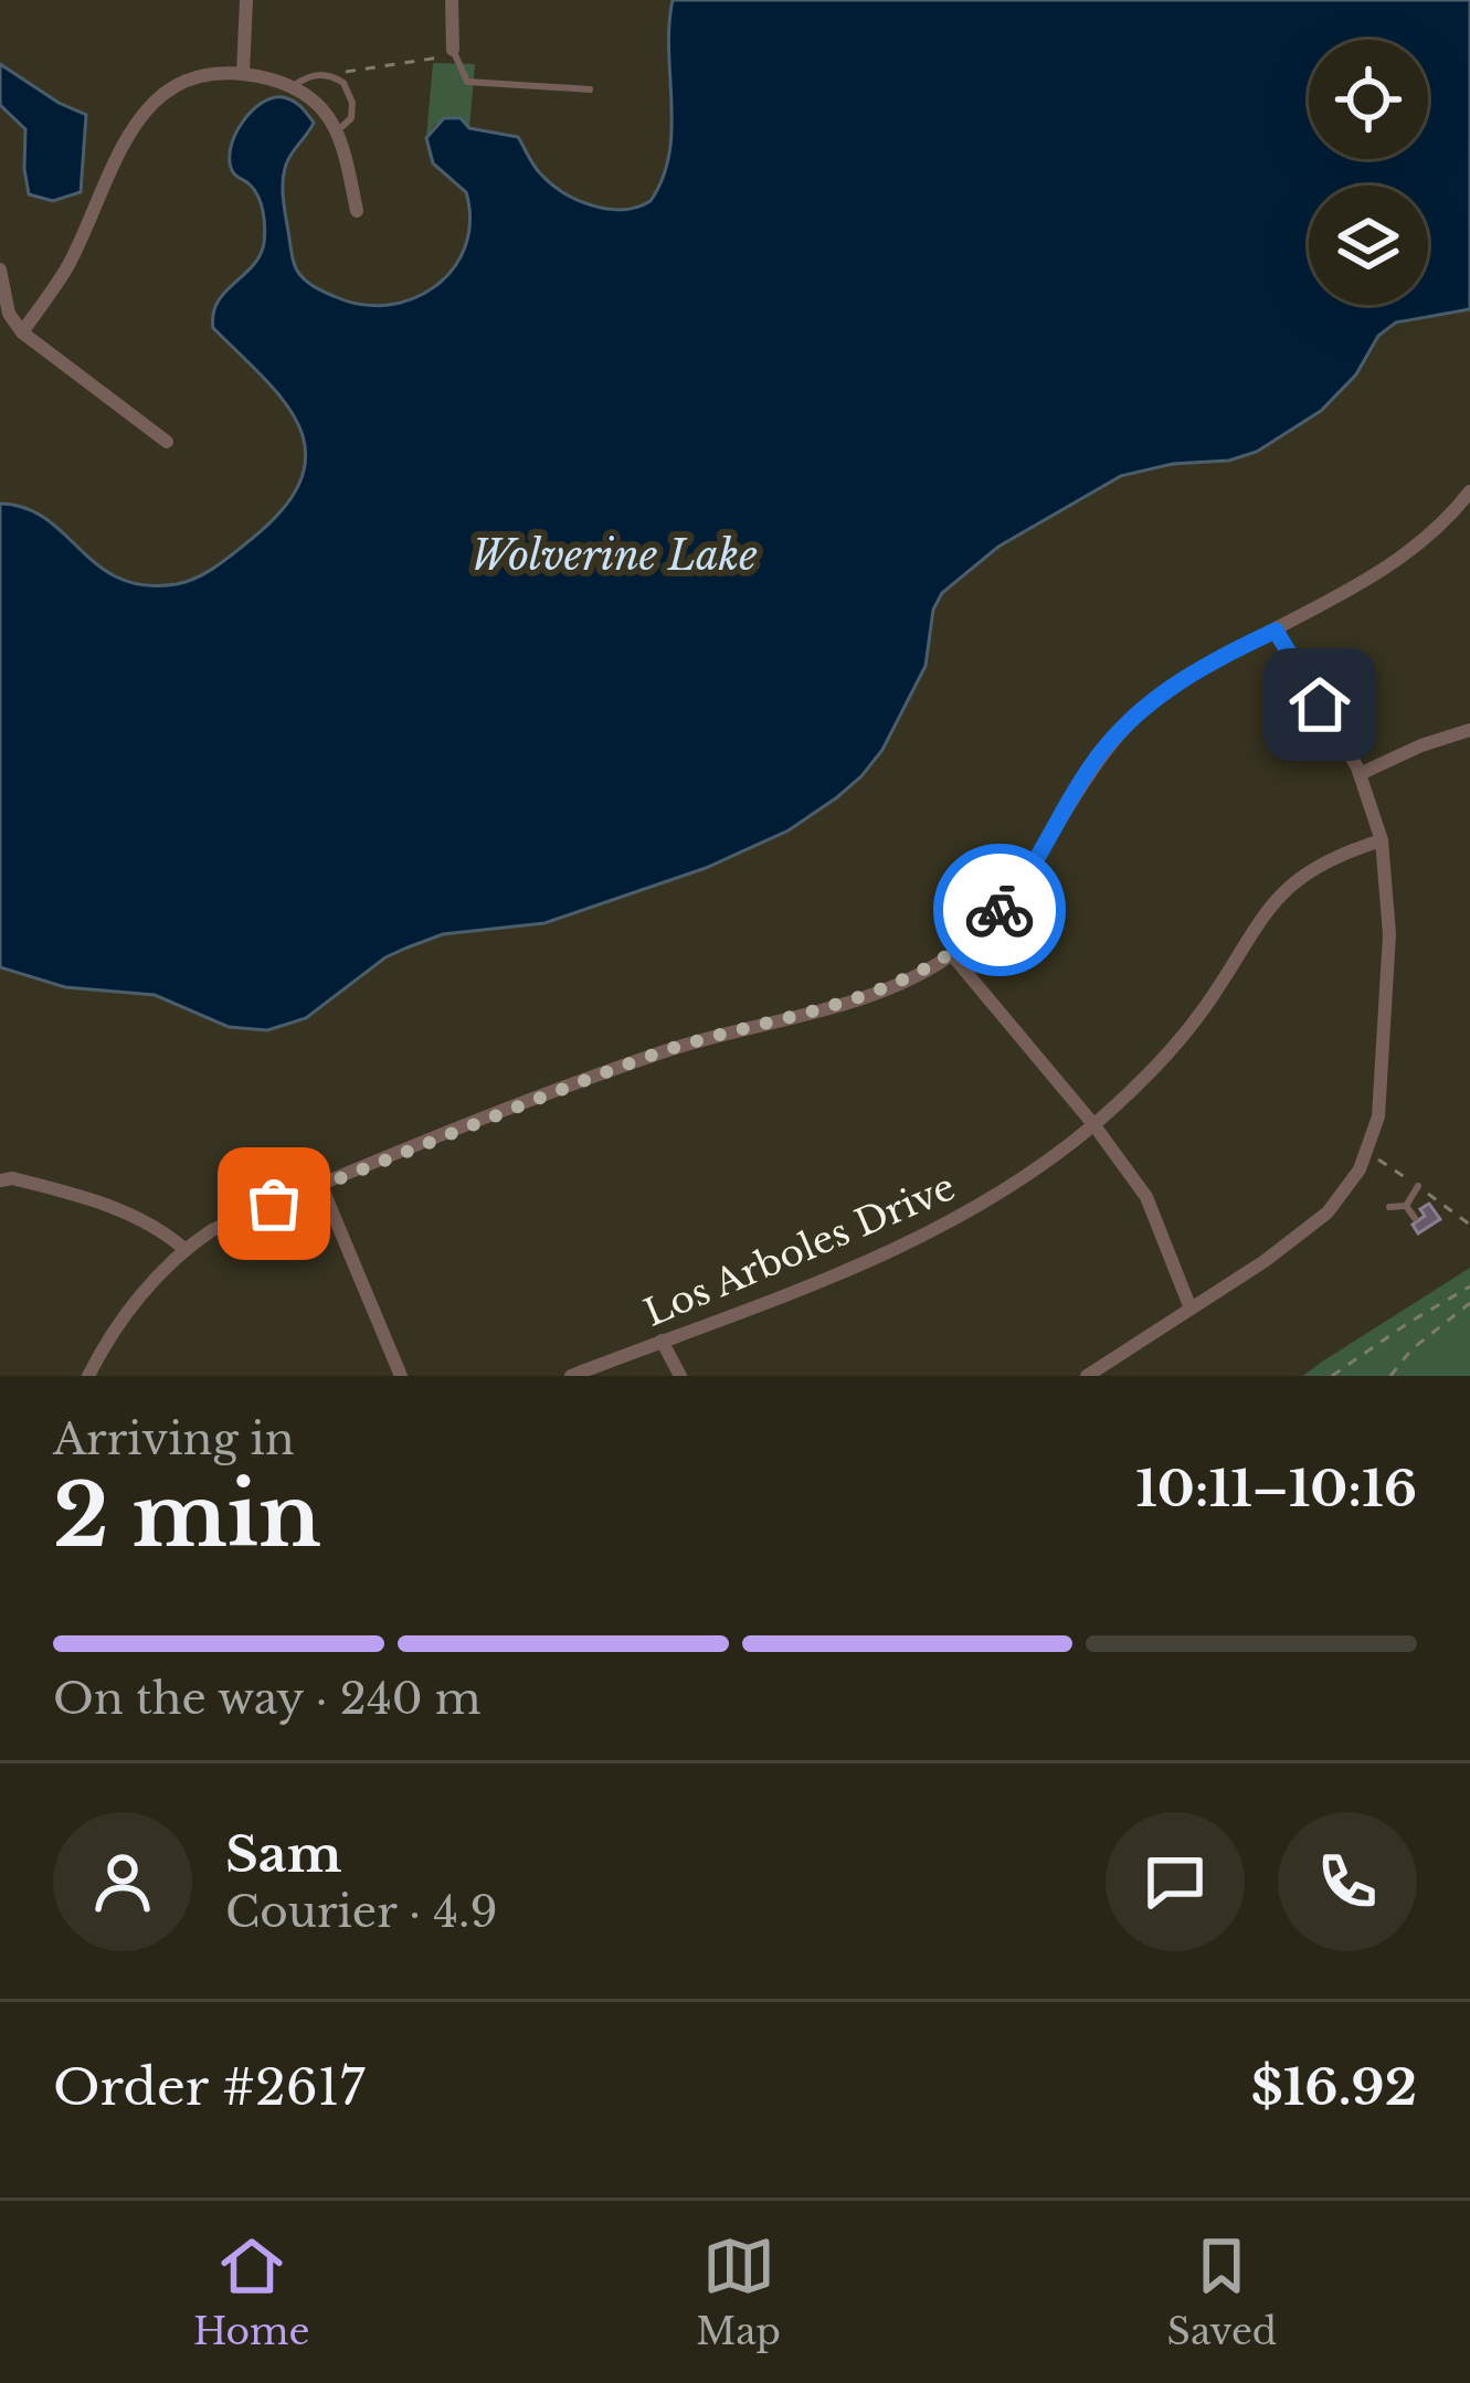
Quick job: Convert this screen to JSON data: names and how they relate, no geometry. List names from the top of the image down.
{
  "streets": {
    "street": ["Los Arboles Drive"]
  },
  "water": ["Wolverine Lake"],
  "page": {
    "heading": ["2 min", "Arriving in", "10:11–10:16"],
    "panel": [
      "Sam",
      "Courier · 4.9",
      "Order #2617",
      "$16.92"
    ],
    "bar": "On the way · 240 m",
    "tabs": ["Home", "Map", "Saved"]
  }
}
